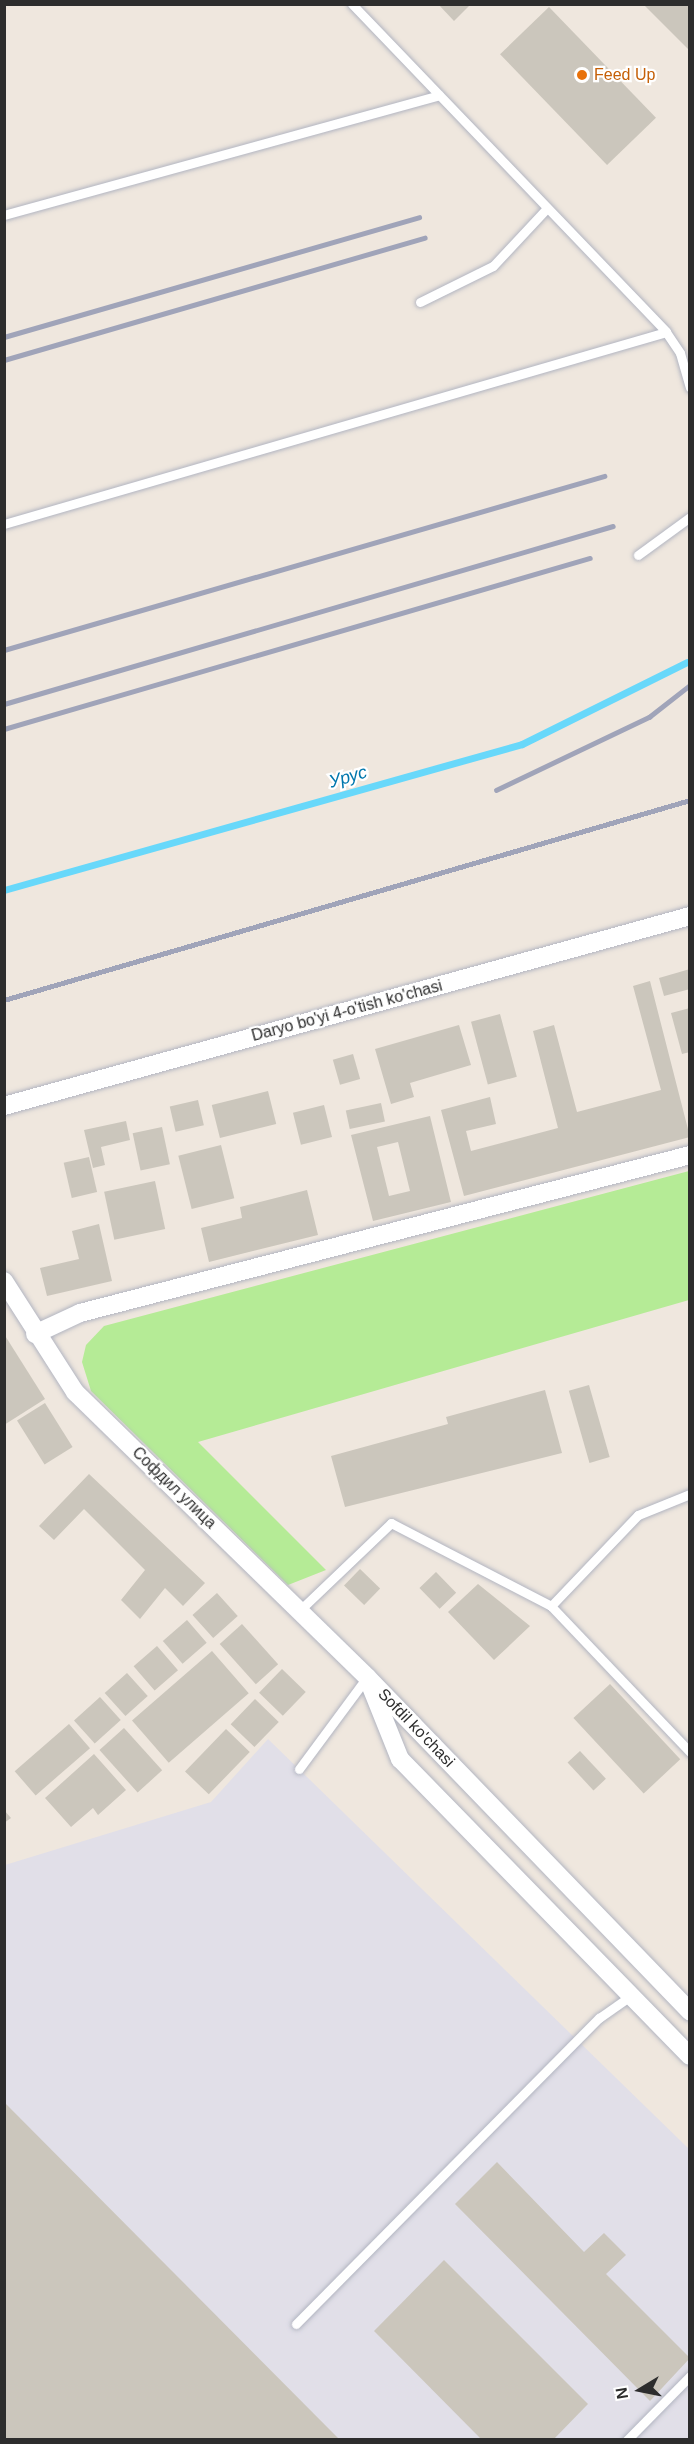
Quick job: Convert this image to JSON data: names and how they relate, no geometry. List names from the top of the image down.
{
  "streets": {
    "street": ["Daryo bo'yi 4-o'tish ko'chasi", "Софдил улица", "Sofdil ko'chasi"]
  },
  "crossings": [
    ["Софдил улица", "Sofdil ko'chasi"]
  ],
  "water": ["Урус"],
  "places": ["Feed Up"],
  "north": "left"
}
